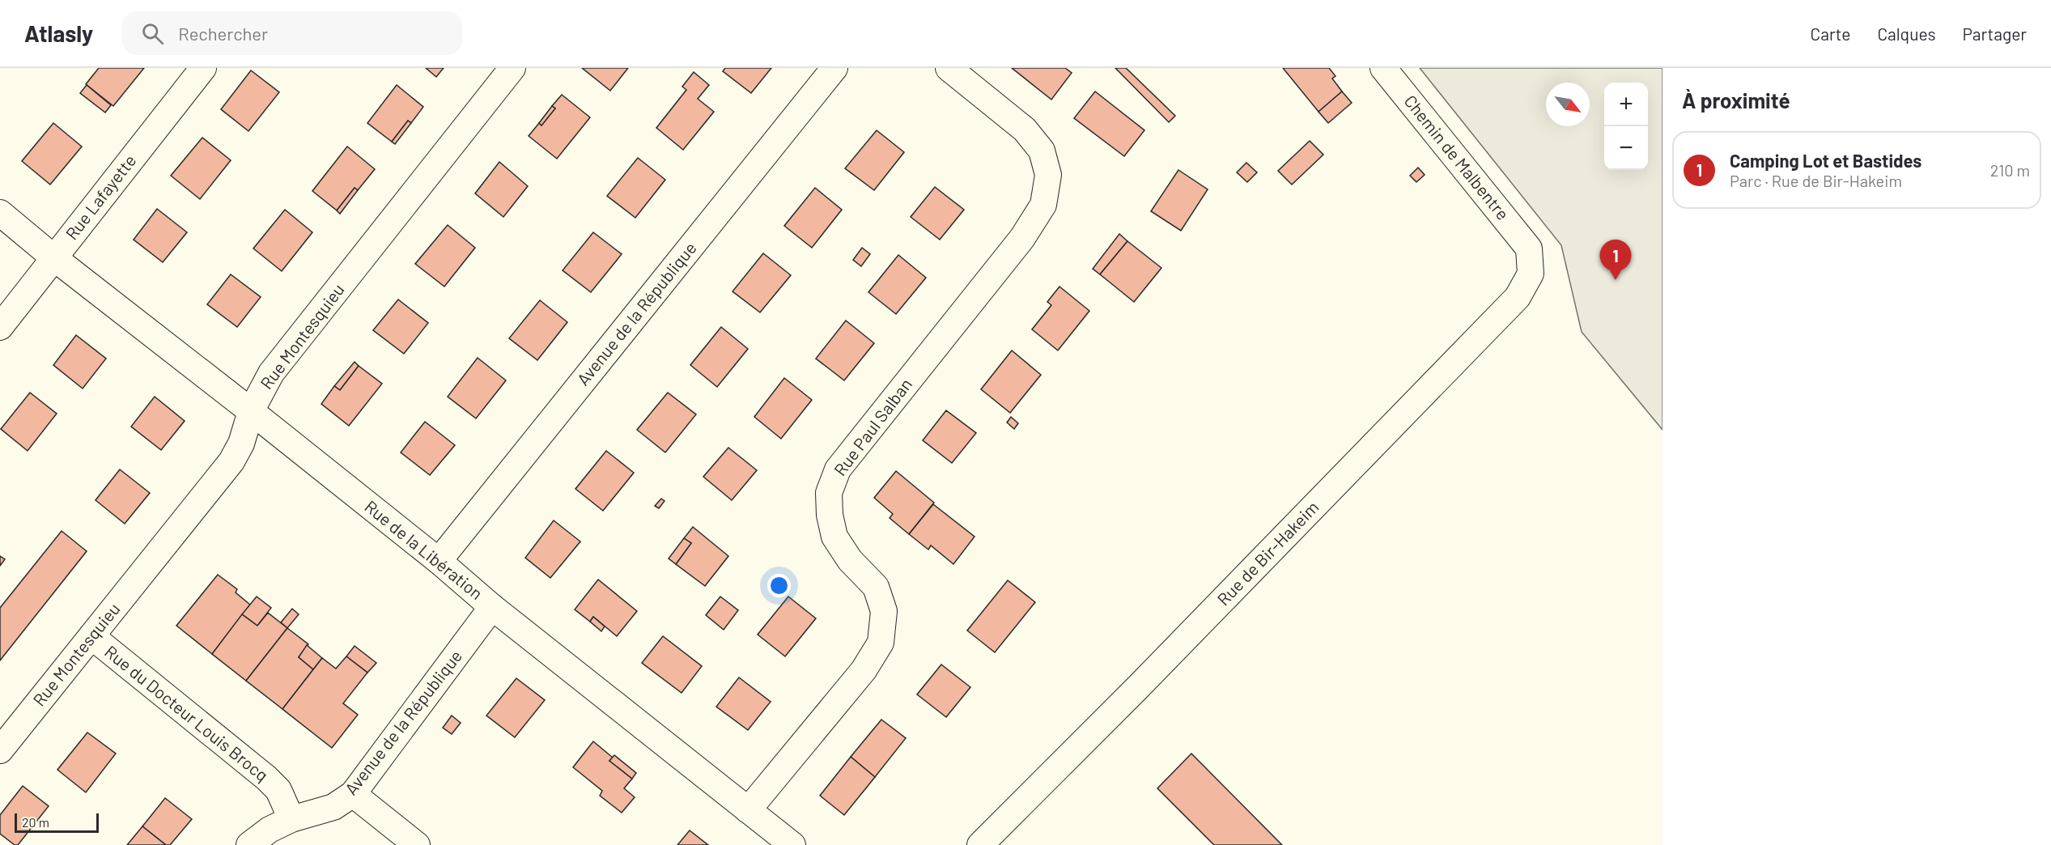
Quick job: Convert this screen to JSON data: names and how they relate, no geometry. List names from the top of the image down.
{
  "streets": {
    "street": [
      "Chemin de Malbentre",
      "Rue Lafayette",
      "Avenue de la République",
      "Rue Montesquieu",
      "Rue Paul Salban",
      "Rue de la Libération",
      "Rue de Bir-Hakeim",
      "Rue du Docteur Louis Brocq"
    ]
  },
  "crossings": [
    ["Chemin de Malbentre", "Rue de Bir-Hakeim"],
    ["Rue Lafayette", "Rue de la Libération"],
    ["Avenue de la République", "Rue de la Libération"],
    ["Avenue de la République", "Rue du Docteur Louis Brocq"],
    ["Rue Montesquieu", "Rue de la Libération"],
    ["Rue Montesquieu", "Rue du Docteur Louis Brocq"],
    ["Rue Paul Salban", "Rue de la Libération"]
  ],
  "scale_bar": "20 m",
  "north": "bottom right",
  "page": {
    "header": "Atlasly",
    "search": "Rechercher",
    "nav": ["Carte", "Calques", "Partager"],
    "heading": "À proximité",
    "map_buttons": ["+", "−"],
    "list": [
      {
        "mark": "1",
        "name": "Camping Lot et Bastides",
        "note": "Parc · Rue de Bir-Hakeim",
        "value": "210 m"
      }
    ],
    "pins": "1",
    "scale": "20 m"
  }
}
